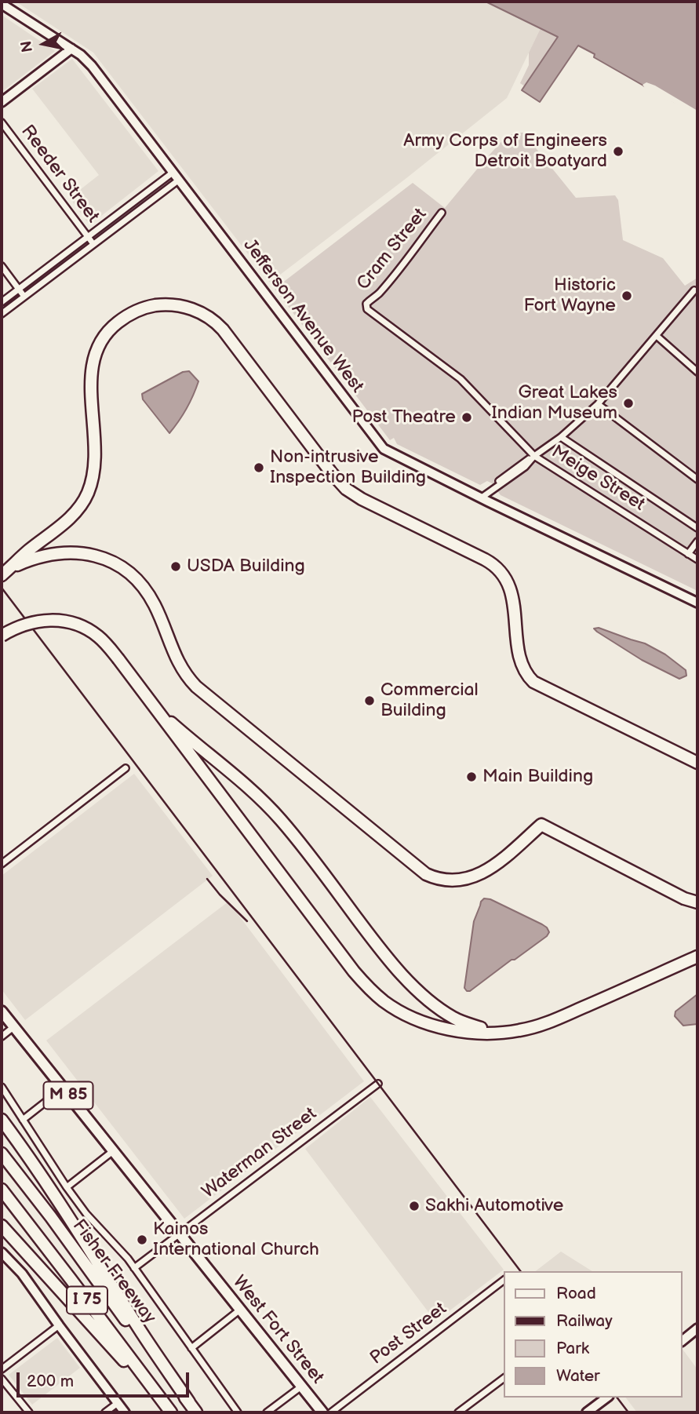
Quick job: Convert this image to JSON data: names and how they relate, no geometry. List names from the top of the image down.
{
  "streets": {
    "highway": ["Fisher Freeway", "I 75"],
    "main road": ["Jefferson Avenue West", "M 85", "West Fort Street"],
    "street": [
      "Reeder Street",
      "Cram Street",
      "Meige Street",
      "Waterman Street",
      "Post Street"
    ]
  },
  "crossings": [
    ["Cram Street", "Meige Street"],
    ["Waterman Street", "West Fort Street"]
  ],
  "places": [
    "Army Corps of Engineers Detroit Boatyard",
    "Historic Fort Wayne",
    "Great Lakes Indian Museum",
    "Post Theatre",
    "Non-intrusive Inspection Building",
    "USDA Building",
    "Commercial Building",
    "Main Building",
    "Sakhi Automotive",
    "Kainos International Church"
  ],
  "legend": [
    "Road",
    "Railway",
    "Park",
    "Water"
  ],
  "scale_bar": "200 m",
  "north": "left"
}
